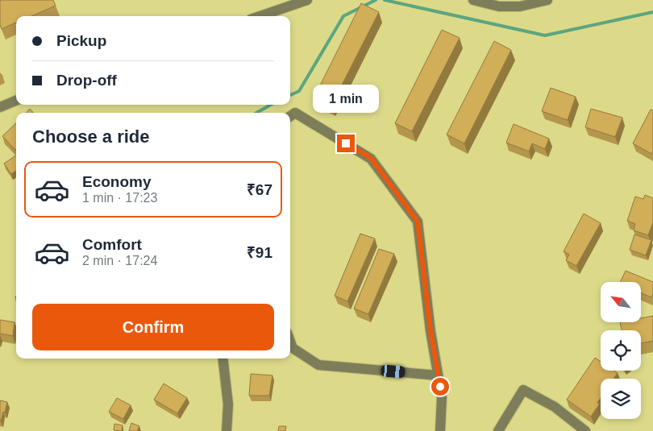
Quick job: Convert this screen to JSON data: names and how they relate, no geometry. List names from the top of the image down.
{
  "north": "top left",
  "page": {
    "banner": ["Pickup", "Drop-off"],
    "bubble": "1 min",
    "heading": "Choose a ride",
    "list": [
      {
        "name": "Economy",
        "note": "1 min · 17:23",
        "value": "₹67"
      },
      {
        "name": "Comfort",
        "note": "2 min · 17:24",
        "value": "₹91"
      }
    ],
    "buttons": "Confirm"
  }
}
